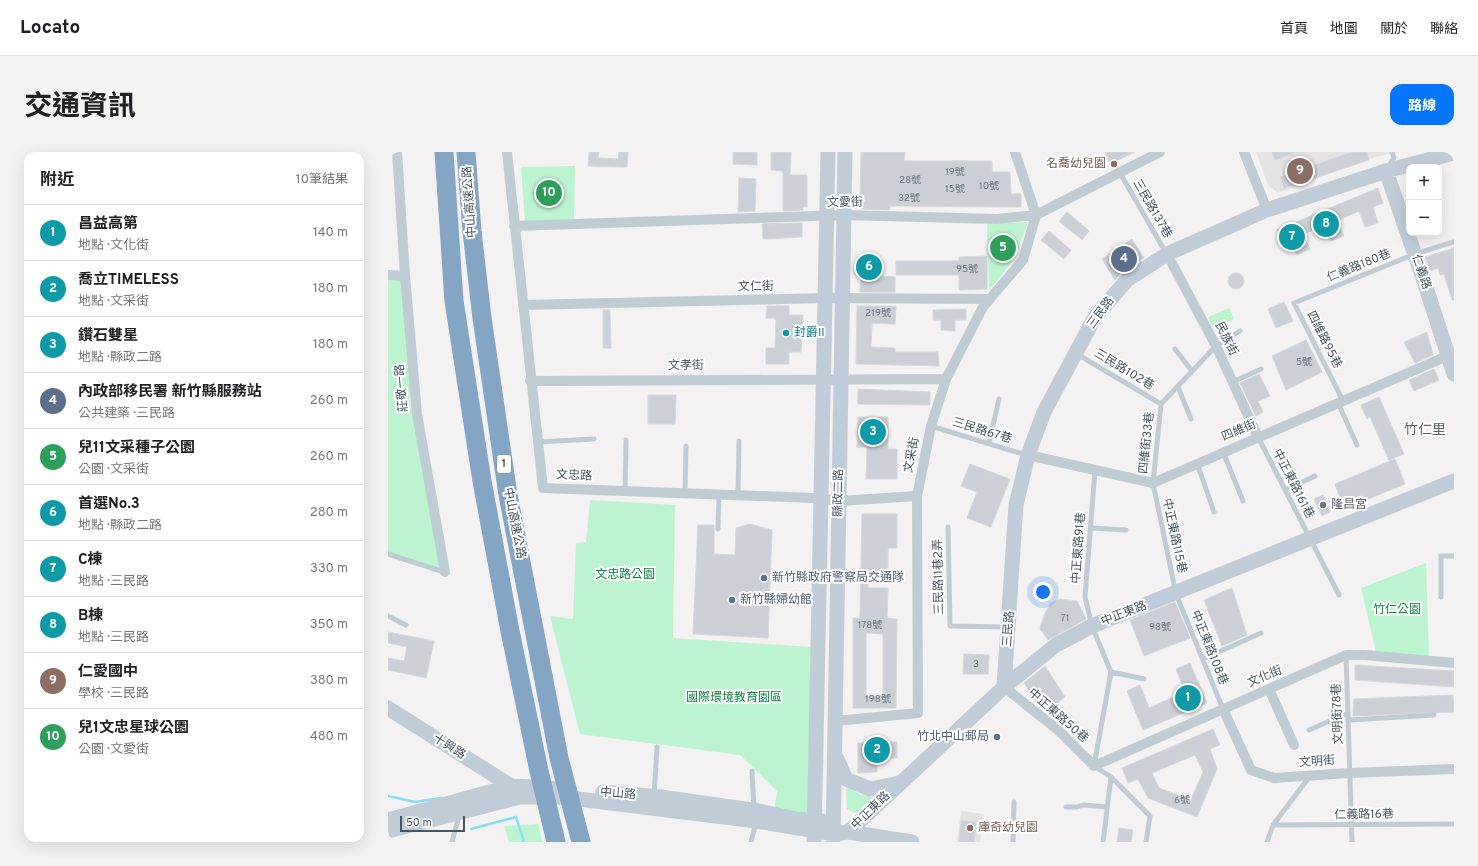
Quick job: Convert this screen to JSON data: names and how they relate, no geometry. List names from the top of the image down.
{
  "streets": {
    "highway": ["中山高速公路", "1"],
    "street": [
      "文愛街",
      "仁義路",
      "文仁街",
      "三民路",
      "民族街",
      "文孝街",
      "莊敬一路",
      "四維街",
      "文采街",
      "文忠路",
      "縣政二路",
      "中正東路",
      "文化街",
      "中正東路50巷",
      "十興路",
      "文明街",
      "中山路"
    ],
    "lane": [
      "三民路137巷",
      "仁義路180巷",
      "四維路95巷",
      "三民路102巷",
      "三民路67巷",
      "四維街33巷",
      "中正東路161巷",
      "中正東路115巷",
      "中正東路91巷",
      "三民路11巷2弄",
      "中正東路108巷",
      "文明街78巷",
      "仁義路16巷"
    ]
  },
  "crossings": [
    ["文愛街", "三民路137巷"],
    ["文愛街", "文采街"],
    ["文愛街", "文忠路"],
    ["文愛街", "縣政二路"],
    ["三民路137巷", "三民路"],
    ["三民路137巷", "民族街"],
    ["仁義路180巷", "仁義路"],
    ["仁義路180巷", "四維路95巷"],
    ["仁義路", "三民路"],
    ["仁義路", "四維街"],
    ["文仁街", "文采街"],
    ["文仁街", "文忠路"],
    ["文仁街", "縣政二路"],
    ["三民路", "民族街"],
    ["三民路", "三民路102巷"],
    ["三民路", "三民路67巷"],
    ["三民路", "三民路11巷2弄"],
    ["三民路", "中正東路"],
    ["三民路", "中正東路50巷"],
    ["民族街", "四維街"],
    ["民族街", "中正東路161巷"],
    ["四維路95巷", "四維街"],
    ["文孝街", "文采街"],
    ["文孝街", "文忠路"],
    ["文孝街", "縣政二路"],
    ["三民路102巷", "四維街33巷"],
    ["三民路67巷", "文采街"],
    ["四維街", "四維街33巷"],
    ["四維街", "中正東路161巷"],
    ["四維街", "中正東路115巷"],
    ["四維街33巷", "中正東路115巷"],
    ["文采街", "文忠路"],
    ["文采街", "縣政二路"],
    ["文忠路", "縣政二路"],
    ["中正東路161巷", "中正東路"],
    ["縣政二路", "中正東路"],
    ["縣政二路", "中山路"],
    ["中正東路115巷", "中正東路"],
    ["中正東路115巷", "中正東路108巷"],
    ["中正東路91巷", "中正東路"],
    ["中正東路", "中正東路108巷"],
    ["中正東路", "中正東路50巷"],
    ["中正東路", "中山路"],
    ["中正東路108巷", "文化街"],
    ["中正東路108巷", "文明街"],
    ["文化街", "文明街78巷"],
    ["文化街", "中正東路50巷"],
    ["文化街", "文明街"],
    ["文明街78巷", "文明街"],
    ["文明街78巷", "仁義路16巷"],
    ["十興路", "中山路"]
  ],
  "districts": ["竹仁里"],
  "parks": ["文忠路公園", "竹仁公園", "國際環境教育園區"],
  "places": [
    "名喬幼兒園",
    "封爵II",
    "隆昌宮",
    "新竹縣政府警察局交通隊",
    "新竹縣婦幼館",
    "竹北中山郵局",
    "庫奇幼兒園"
  ],
  "house_numbers": [
    "19號",
    "28號",
    "10號",
    "15號",
    "32號",
    "95號",
    "219號",
    "5號",
    "71",
    "178號",
    "98號",
    "3",
    "198號",
    "6號"
  ],
  "scale_bar": "50 m",
  "page": {
    "header": "Locato",
    "nav": [
      "首頁",
      "地圖",
      "關於",
      "聯絡"
    ],
    "title": "交通資訊",
    "buttons": "路線",
    "heading": ["附近", "10筆結果"],
    "pins": [
      "9",
      "10",
      "8",
      "7",
      "5",
      "4",
      "6",
      "3",
      "1",
      "2"
    ],
    "map_buttons": ["+", "−"],
    "list": [
      {
        "mark": "1",
        "name": "昌益高第",
        "note": "地點 · 文化街",
        "value": "140 m"
      },
      {
        "mark": "2",
        "name": "喬立TIMELESS",
        "note": "地點 · 文采街",
        "value": "180 m"
      },
      {
        "mark": "3",
        "name": "鑽石雙星",
        "note": "地點 · 縣政二路",
        "value": "180 m"
      },
      {
        "mark": "4",
        "name": "內政部移民署 新竹縣服務站",
        "note": "公共建築 · 三民路",
        "value": "260 m"
      },
      {
        "mark": "5",
        "name": "兒11文采種子公園",
        "note": "公園 · 文采街",
        "value": "260 m"
      },
      {
        "mark": "6",
        "name": "首選No.3",
        "note": "地點 · 縣政二路",
        "value": "280 m"
      },
      {
        "mark": "7",
        "name": "C棟",
        "note": "地點 · 三民路",
        "value": "330 m"
      },
      {
        "mark": "8",
        "name": "B棟",
        "note": "地點 · 三民路",
        "value": "350 m"
      },
      {
        "mark": "9",
        "name": "仁愛國中",
        "note": "學校 · 三民路",
        "value": "380 m"
      },
      {
        "mark": "10",
        "name": "兒1文忠星球公園",
        "note": "公園 · 文愛街",
        "value": "480 m"
      }
    ],
    "scale": "50 m"
  }
}
